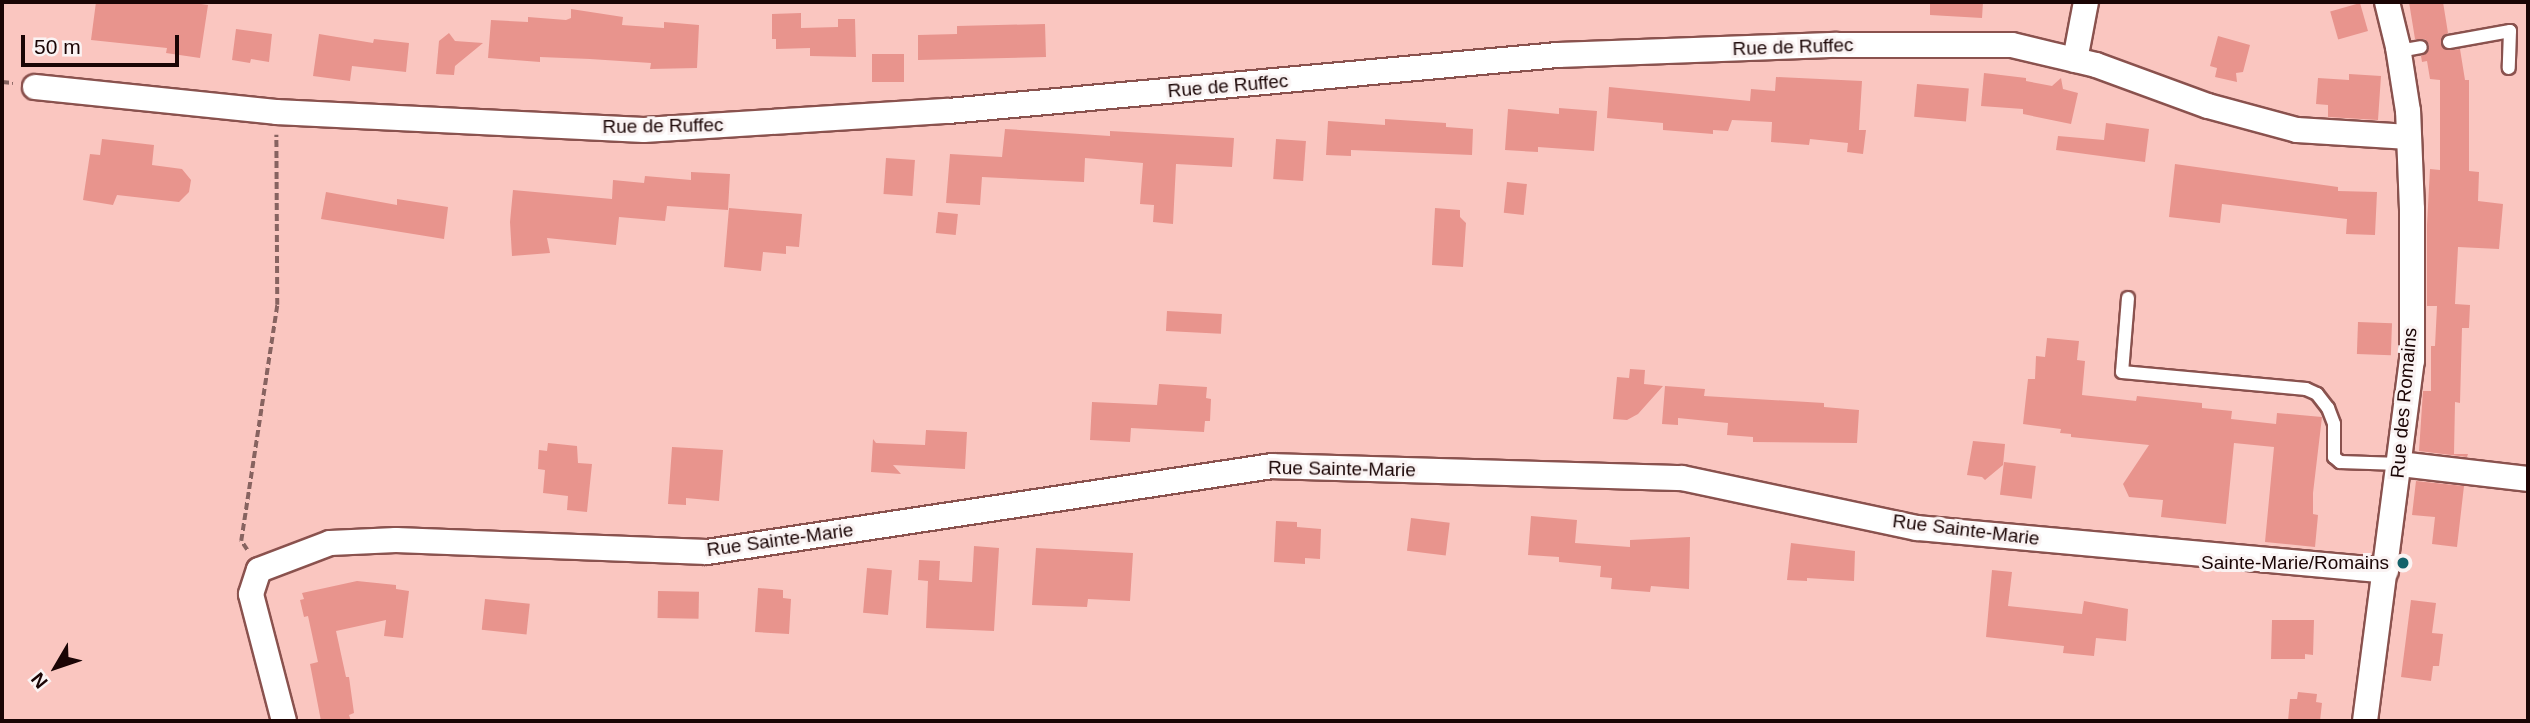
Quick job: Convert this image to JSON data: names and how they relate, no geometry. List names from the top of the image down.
{
  "streets": {
    "street": ["Rue de Ruffec", "Rue des Romains", "Rue Sainte-Marie"]
  },
  "crossings": [
    ["Rue de Ruffec", "Rue des Romains"],
    ["Rue des Romains", "Rue Sainte-Marie"]
  ],
  "places": ["Sainte-Marie/Romains"],
  "scale_bar": "50 m",
  "north": "bottom left"
}
